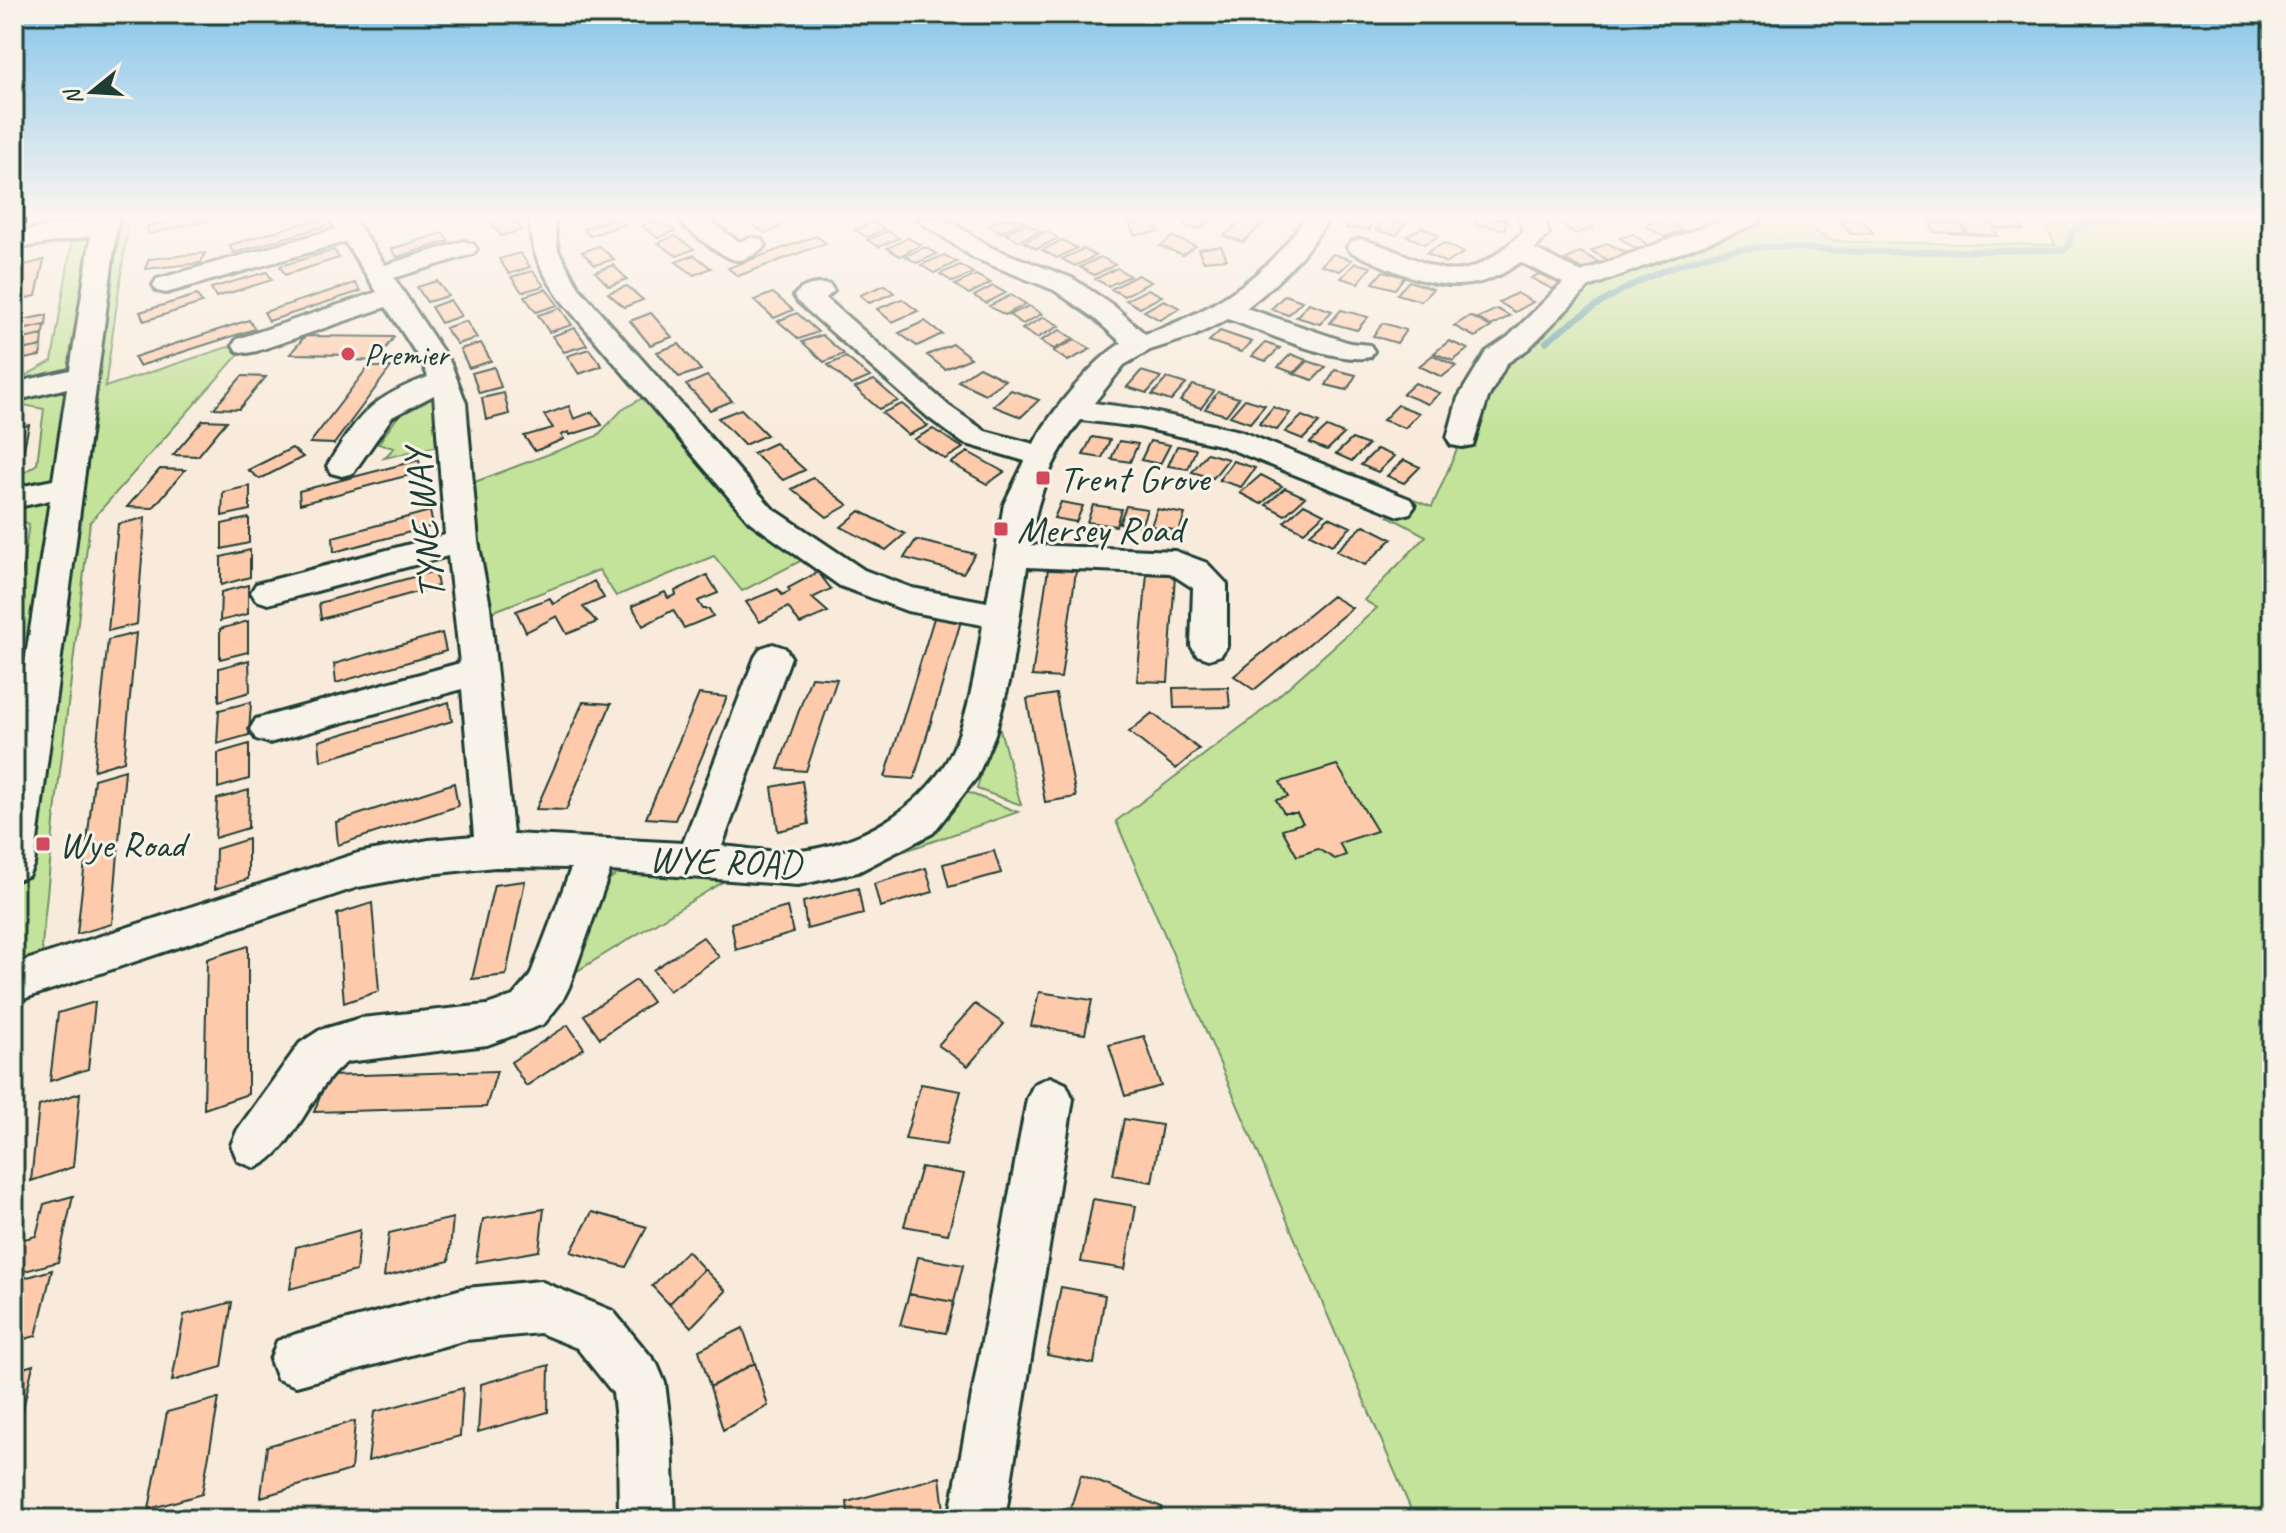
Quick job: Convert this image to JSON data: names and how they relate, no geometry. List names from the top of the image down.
{
  "streets": {
    "street": ["TYNE WAY", "WYE ROAD"]
  },
  "crossings": [
    ["TYNE WAY", "WYE ROAD"]
  ],
  "places": {
    "other": ["Premier"],
    "transit": ["Trent Grove", "Mersey Road", "Wye Road"]
  },
  "north": "left"
}
